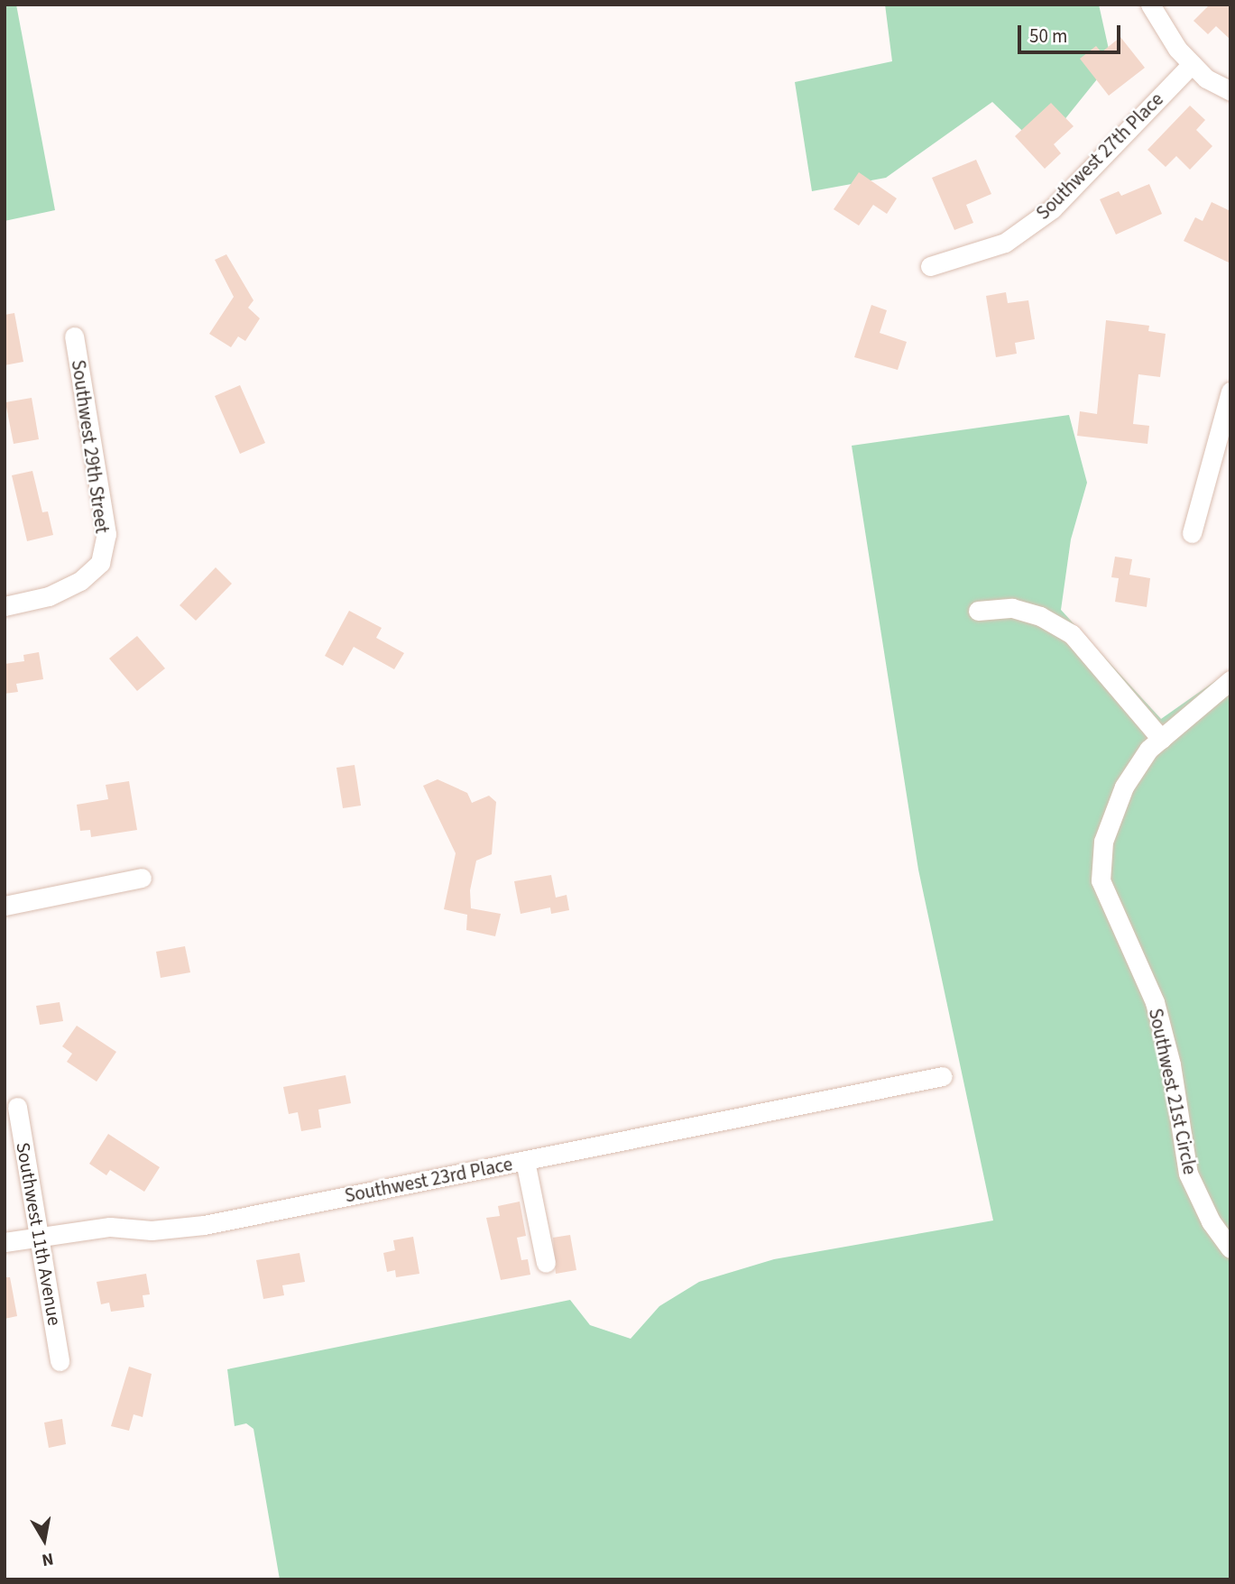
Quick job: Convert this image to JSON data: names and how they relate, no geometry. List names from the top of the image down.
{
  "streets": {
    "street": [
      "Southwest 27th Place",
      "Southwest 29th Street",
      "Southwest 21st Circle",
      "Southwest 23rd Place",
      "Southwest 11th Avenue"
    ]
  },
  "crossings": [
    ["Southwest 23rd Place", "Southwest 11th Avenue"]
  ],
  "scale_bar": "50 m",
  "north": "bottom"
}
